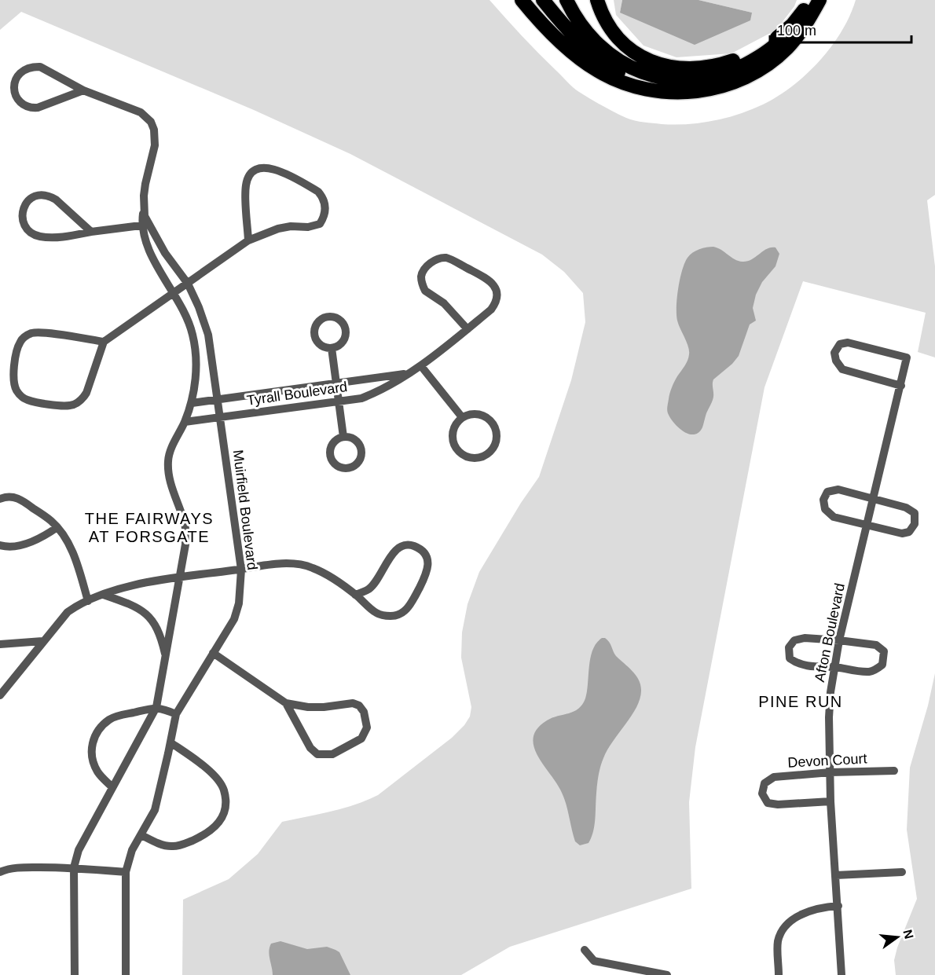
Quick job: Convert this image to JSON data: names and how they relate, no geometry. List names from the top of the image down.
{
  "streets": {
    "street": [
      "Tyrall Boulevard",
      "Muirfield Boulevard",
      "Afton Boulevard",
      "Devon Court"
    ]
  },
  "crossings": [
    ["Tyrall Boulevard", "Muirfield Boulevard"],
    ["Afton Boulevard", "Devon Court"]
  ],
  "districts": ["THE FAIRWAYS AT FORSGATE", "PINE RUN"],
  "scale_bar": "100 m",
  "north": "right"
}
